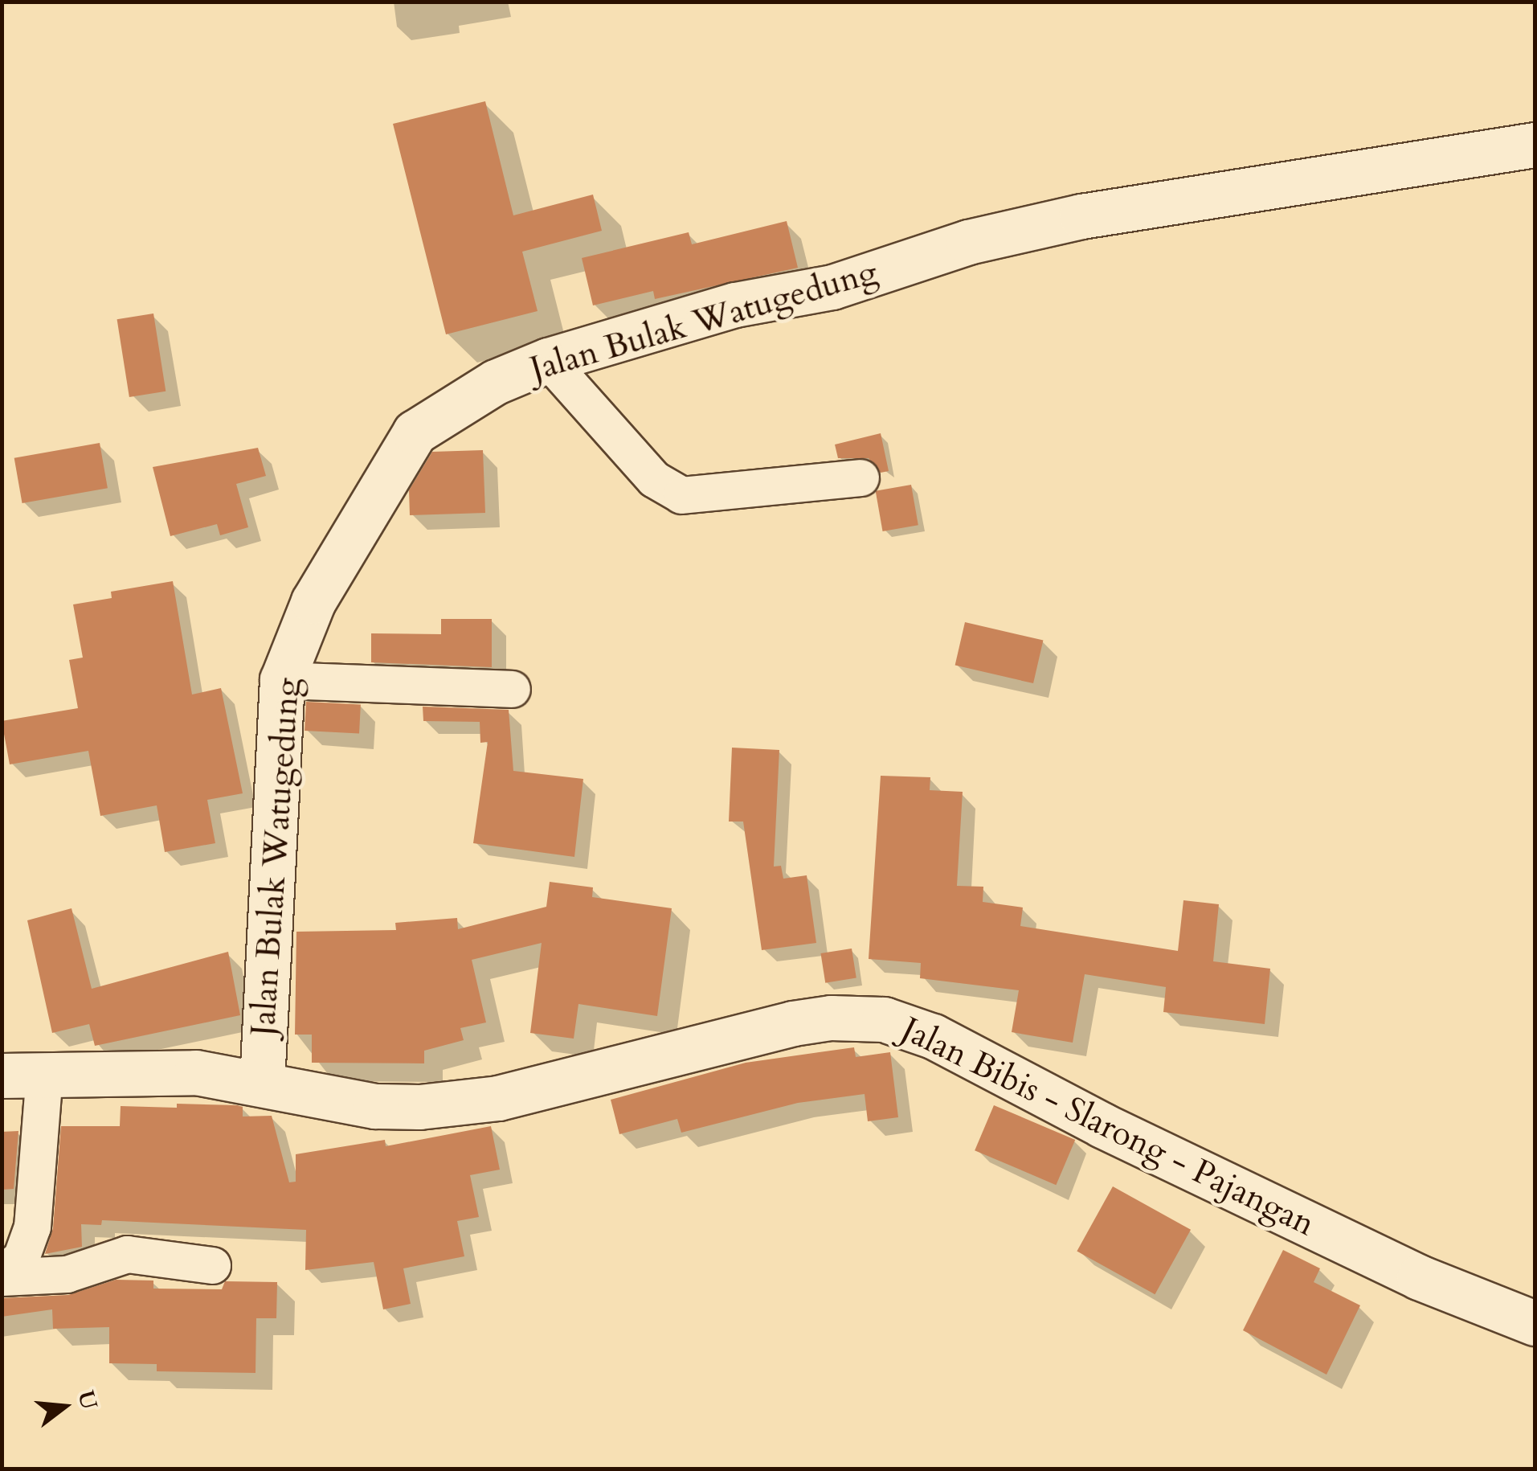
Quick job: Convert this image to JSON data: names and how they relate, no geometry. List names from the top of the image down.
{
  "streets": {
    "street": ["Jalan Bulak Watugedung", "Jalan Bibis - Slarong - Pajangan"]
  },
  "crossings": [
    ["Jalan Bulak Watugedung", "Jalan Bibis - Slarong - Pajangan"]
  ],
  "north": "right"
}
